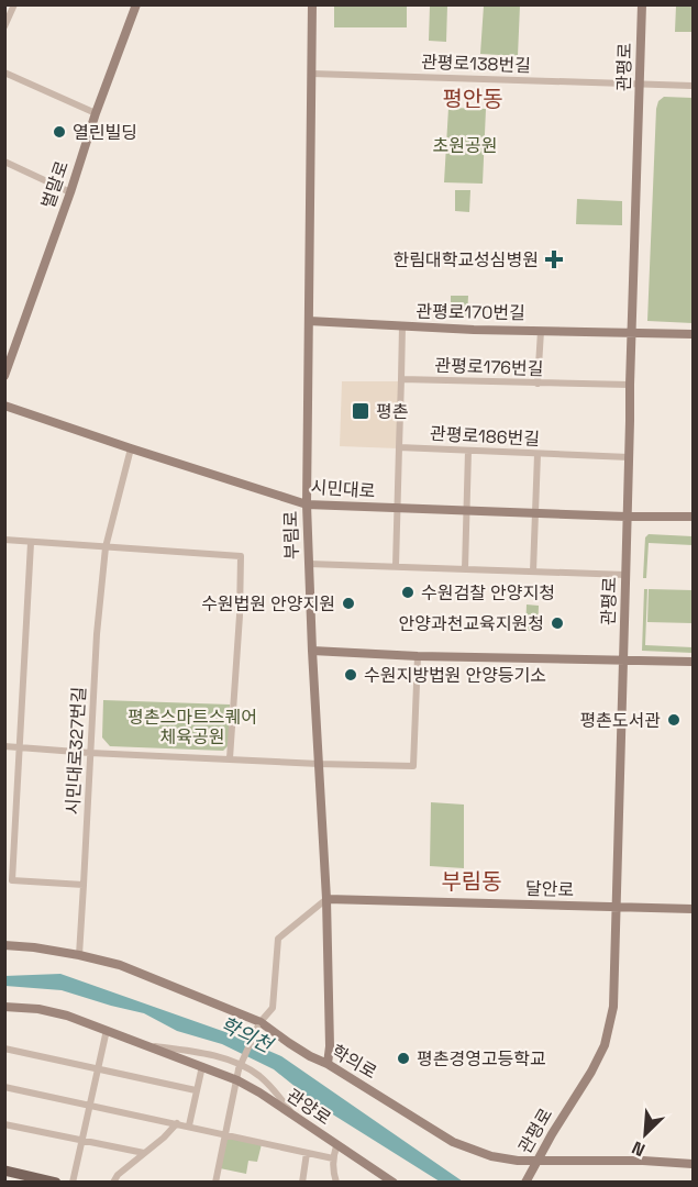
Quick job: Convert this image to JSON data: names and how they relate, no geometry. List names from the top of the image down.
{
  "streets": {
    "street": [
      "관평로138번길",
      "관평로",
      "벌말로",
      "관평로170번길",
      "관평로176번길",
      "관평로186번길",
      "시민대로",
      "부림로",
      "시민대로327번길",
      "달안로",
      "학의로",
      "관양로"
    ]
  },
  "crossings": [
    ["관평로138번길", "관평로"],
    ["관평로138번길", "부림로"],
    ["관평로", "관평로170번길"],
    ["관평로", "관평로176번길"],
    ["관평로", "관평로186번길"],
    ["관평로", "시민대로"],
    ["관평로", "달안로"],
    ["관평로", "학의로"],
    ["관평로170번길", "부림로"],
    ["시민대로", "부림로"],
    ["시민대로", "시민대로327번길"],
    ["부림로", "달안로"],
    ["부림로", "학의로"],
    ["시민대로327번길", "학의로"]
  ],
  "districts": ["평안동", "부림동"],
  "water": ["학의천"],
  "parks": ["초원공원", "평촌스마트스퀘어 체육공원"],
  "places": {
    "other": [
      "열린빌딩",
      "수원검찰 안양지청",
      "수원법원 안양지원",
      "안양과천교육지원청",
      "수원지방법원 안양등기소",
      "평촌도서관",
      "평촌경영고등학교"
    ],
    "health": ["한림대학교성심병원"],
    "transit": ["평촌"]
  },
  "north": "bottom left"
}
